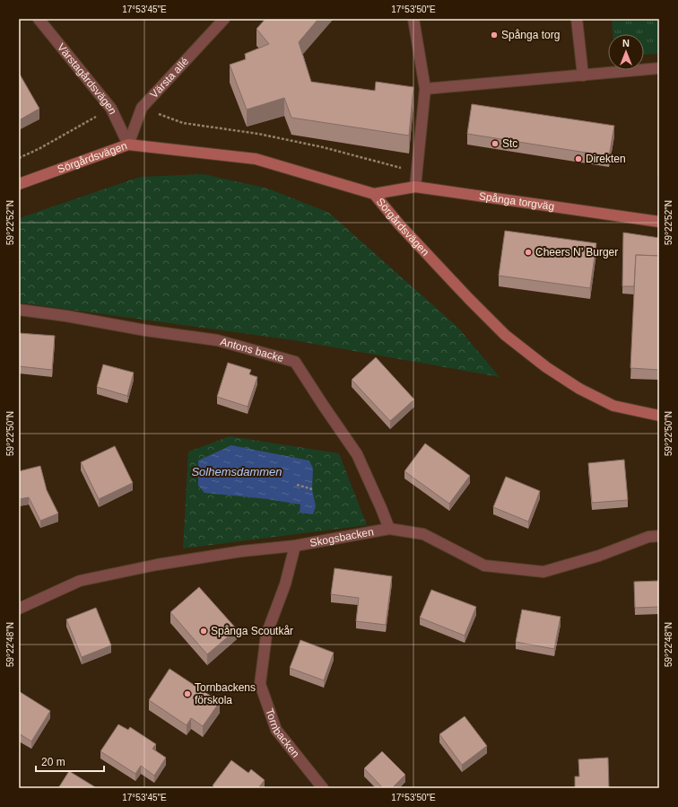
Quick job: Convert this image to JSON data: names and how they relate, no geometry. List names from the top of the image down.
{
  "streets": {
    "street": [
      "Värsta allé",
      "Värstagårdsvägen",
      "Sörgårdsvägen",
      "Spånga torgväg",
      "Antons backe",
      "Skogsbacken",
      "Tornbacken"
    ]
  },
  "crossings": [
    ["Värsta allé", "Värstagårdsvägen"],
    ["Värsta allé", "Sörgårdsvägen"],
    ["Värstagårdsvägen", "Sörgårdsvägen"],
    ["Sörgårdsvägen", "Spånga torgväg"],
    ["Antons backe", "Skogsbacken"],
    ["Skogsbacken", "Tornbacken"]
  ],
  "water": ["Solhemsdammen"],
  "places": [
    "Spånga torg",
    "Stc",
    "Direkten",
    "Cheers N’ Burger",
    "Spånga Scoutkår",
    "Tornbackens förskola"
  ],
  "scale_bar": "20 m",
  "north": "top",
  "coordinates": [
    "17°53'45\"E",
    "17°53'50\"E",
    "59°22'52\"N",
    "59°22'50\"N",
    "59°22'48\"N"
  ]
}
